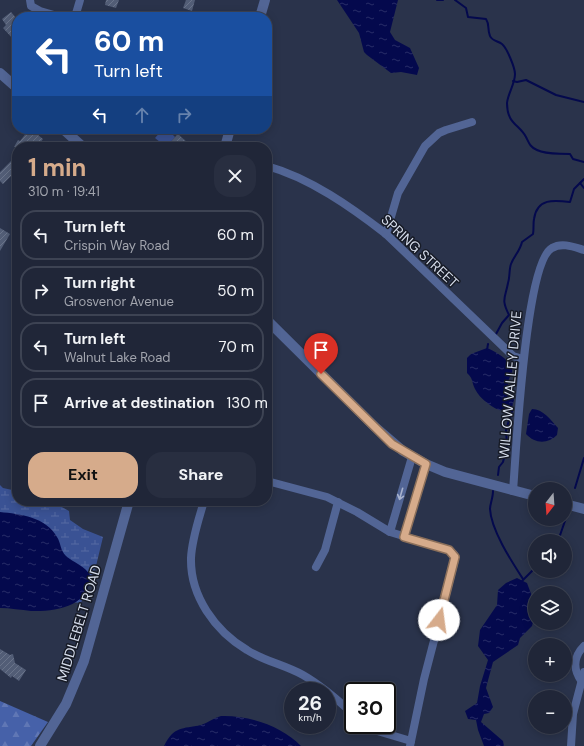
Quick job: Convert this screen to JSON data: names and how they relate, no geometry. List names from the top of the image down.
{
  "streets": {
    "street": ["SPRING STREET", "WILLOW VALLEY DRIVE", "MIDDLEBELT ROAD"]
  },
  "crossings": [
    ["SPRING STREET", "WILLOW VALLEY DRIVE"]
  ],
  "north": "bottom",
  "page": {
    "turn": ["60 m", "Turn left"],
    "heading": ["1 min", "310 m · 19:41"],
    "list": [
      {
        "name": "Turn left",
        "note": "Crispin Way Road",
        "value": "60 m"
      },
      {
        "name": "Turn right",
        "note": "Grosvenor Avenue",
        "value": "50 m"
      },
      {
        "name": "Turn left",
        "note": "Walnut Lake Road",
        "value": "70 m"
      },
      {
        "name": "Arrive at destination",
        "value": "130 m"
      }
    ],
    "buttons": ["Exit", "Share"],
    "map_buttons": ["+", "−"],
    "speed": "26 km/h",
    "limit": "30"
  }
}
